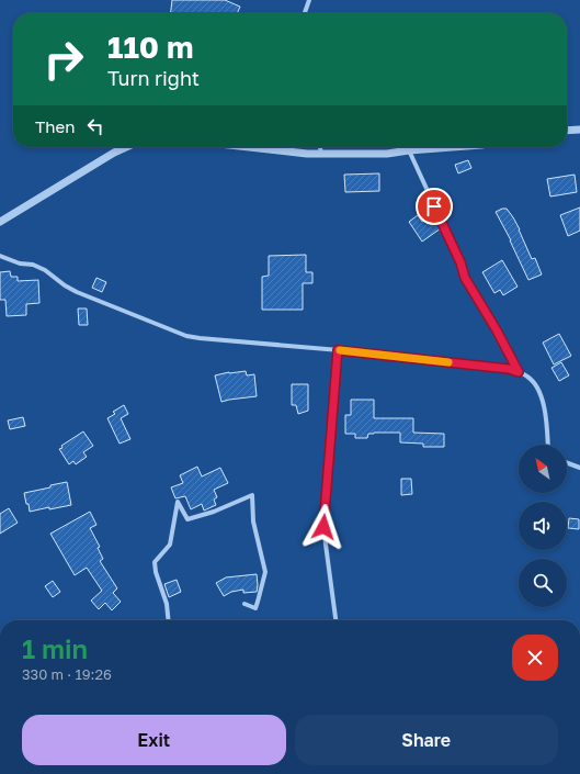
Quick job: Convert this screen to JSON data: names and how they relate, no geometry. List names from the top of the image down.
{
  "north": "top left",
  "page": {
    "turn": ["110 m", "Turn right"],
    "then": "Then",
    "heading": ["1 min", "330 m · 19:26"],
    "buttons": ["Exit", "Share"]
  }
}
